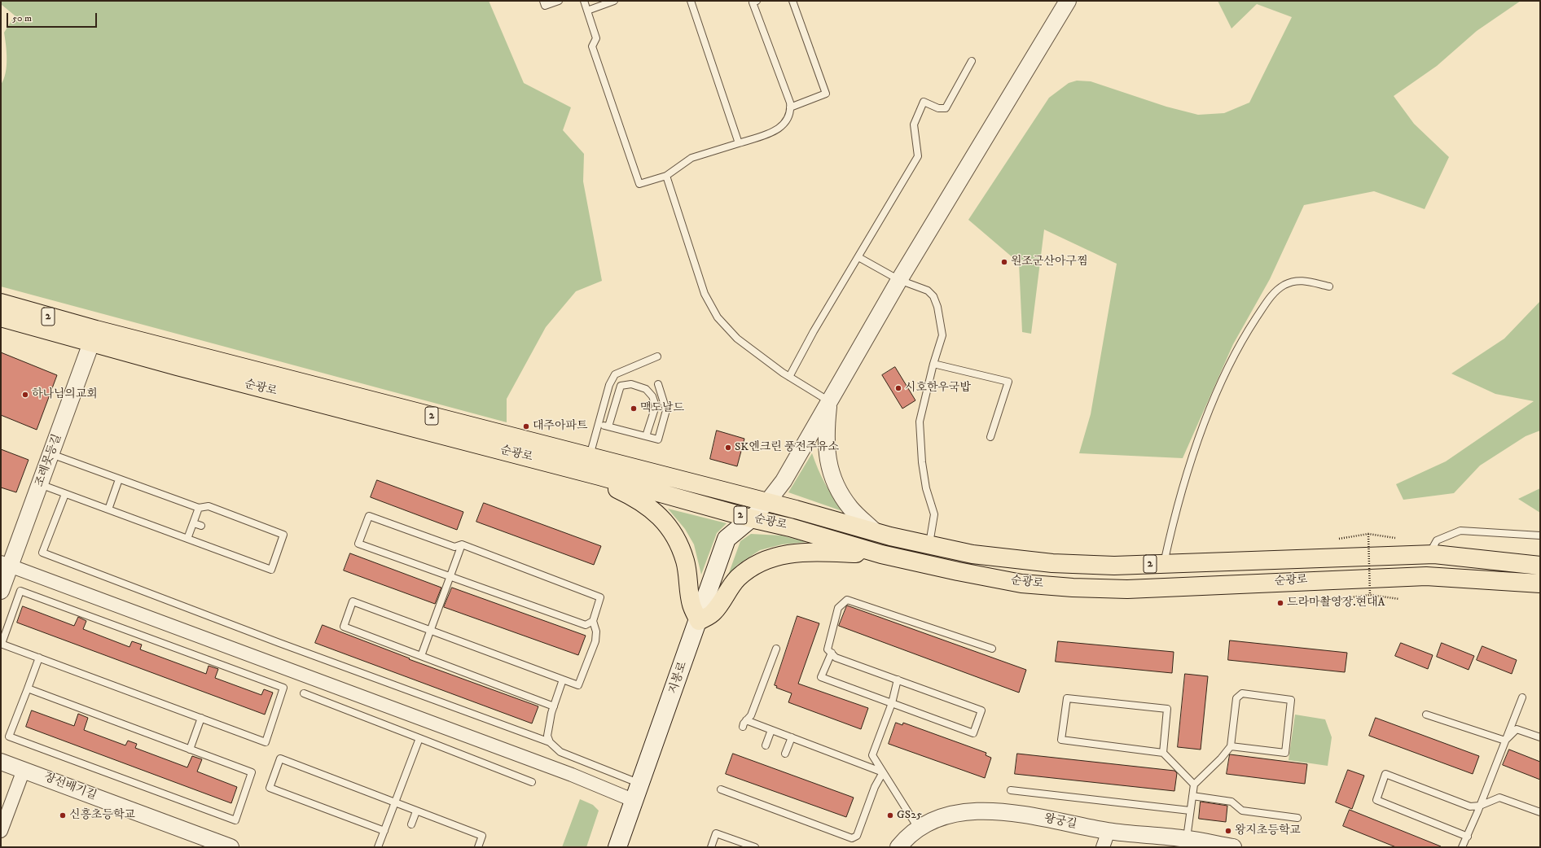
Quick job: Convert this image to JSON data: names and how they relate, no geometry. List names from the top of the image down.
{
  "streets": {
    "main road": ["2", "순광로", "지봉로"],
    "street": ["조례못등길", "장선배기길", "왕궁길"]
  },
  "crossings": [
    ["순광로", "조례못등길"],
    ["순광로", "지봉로"]
  ],
  "places": [
    "원조군산아구찜",
    "시호한우국밥",
    "하나님의교회",
    "맥도날드",
    "대주아파트",
    "SK엔크린 풍전주유소",
    "드라마촬영장.현대A",
    "신흥초등학교",
    "GS25",
    "왕지초등학교"
  ],
  "scale_bar": "50 m"
}
